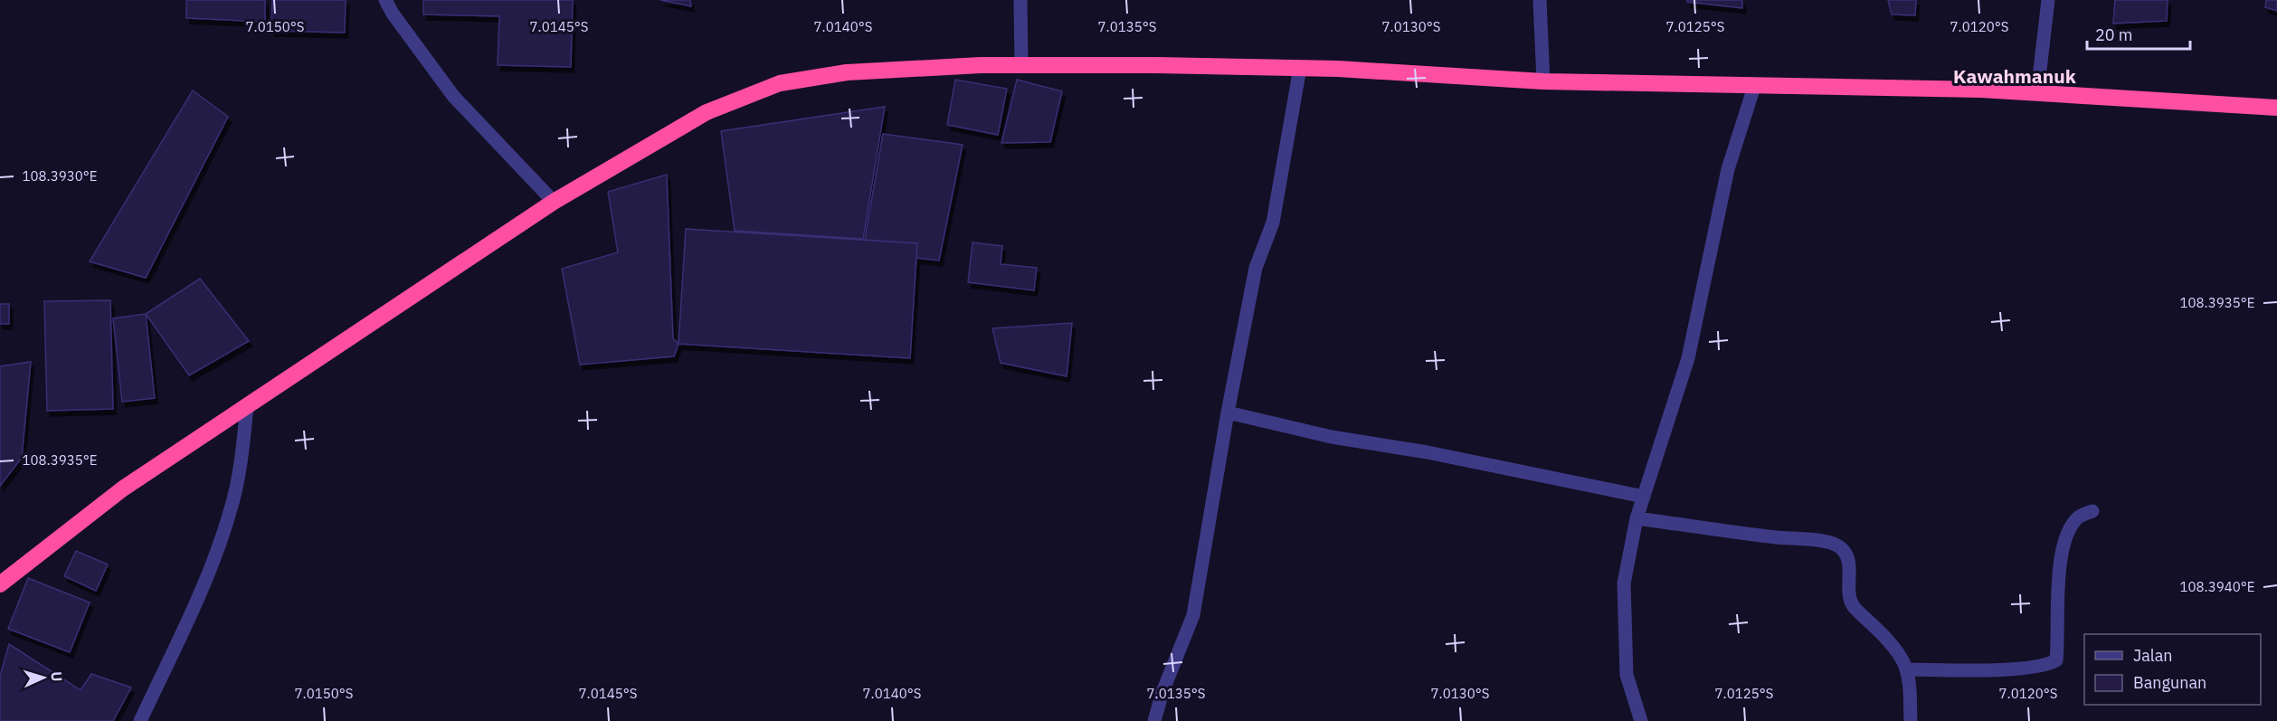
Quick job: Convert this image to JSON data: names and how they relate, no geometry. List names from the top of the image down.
{
  "districts": ["Kawahmanuk"],
  "legend": ["Jalan", "Bangunan"],
  "scale_bar": "20 m",
  "north": "right",
  "coordinates": [
    "7.0150°S",
    "7.0145°S",
    "7.0140°S",
    "7.0135°S",
    "7.0130°S",
    "7.0125°S",
    "7.0120°S",
    "108.3930°E",
    "108.3935°E",
    "108.3940°E"
  ]
}
